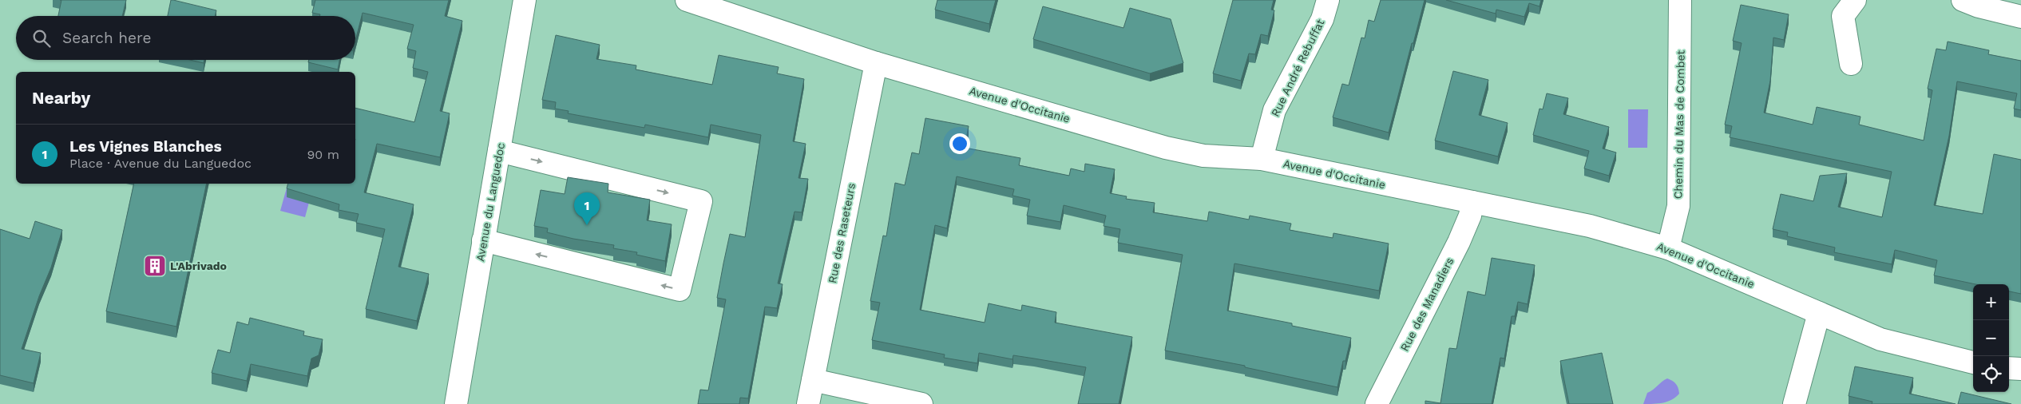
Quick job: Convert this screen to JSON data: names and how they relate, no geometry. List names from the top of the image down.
{
  "streets": {
    "street": [
      "Rue André Rebuffat",
      "Avenue d'Occitanie",
      "Chemin du Mas de Combet",
      "Avenue du Languedoc",
      "Rue des Raseteurs",
      "Rue des Manadiers"
    ]
  },
  "crossings": [
    ["Rue André Rebuffat", "Avenue d'Occitanie"],
    ["Avenue d'Occitanie", "Chemin du Mas de Combet"],
    ["Avenue d'Occitanie", "Rue des Raseteurs"],
    ["Avenue d'Occitanie", "Rue des Manadiers"]
  ],
  "places": {
    "building": ["L'Abrivado"]
  },
  "page": {
    "search": "Search here",
    "heading": "Nearby",
    "list": [
      {
        "mark": "1",
        "name": "Les Vignes Blanches",
        "note": "Place · Avenue du Languedoc",
        "value": "90 m"
      }
    ],
    "pins": "1",
    "map_buttons": ["+", "−"]
  }
}
